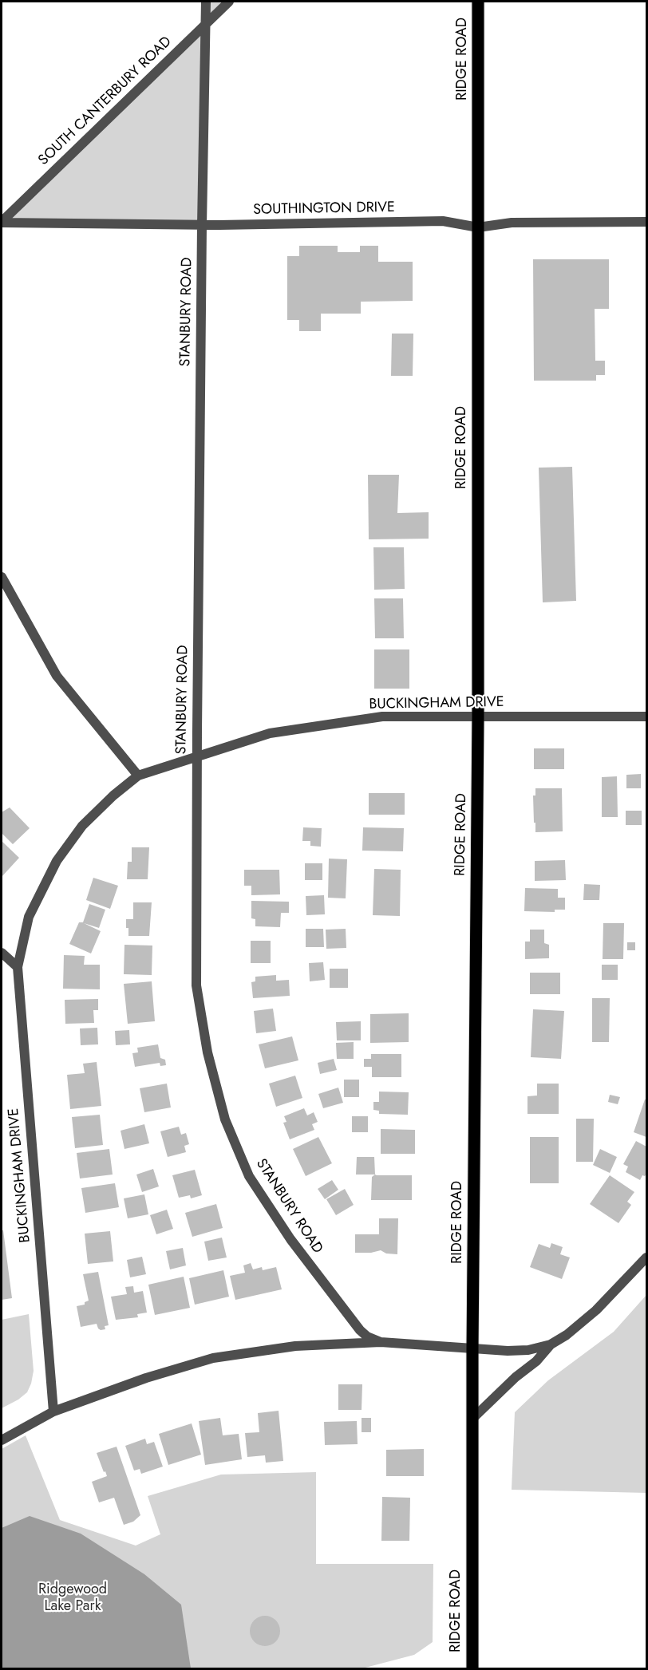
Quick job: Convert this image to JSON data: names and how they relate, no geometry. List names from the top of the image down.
{
  "streets": {
    "main road": ["RIDGE ROAD"],
    "street": [
      "SOUTH CANTERBURY ROAD",
      "SOUTHINGTON DRIVE",
      "STANBURY ROAD",
      "BUCKINGHAM DRIVE"
    ]
  },
  "crossings": [
    ["RIDGE ROAD", "SOUTHINGTON DRIVE"],
    ["RIDGE ROAD", "BUCKINGHAM DRIVE"],
    ["SOUTH CANTERBURY ROAD", "SOUTHINGTON DRIVE"],
    ["SOUTH CANTERBURY ROAD", "STANBURY ROAD"],
    ["SOUTHINGTON DRIVE", "STANBURY ROAD"],
    ["STANBURY ROAD", "BUCKINGHAM DRIVE"]
  ],
  "parks": ["Ridgewood Lake Park"]
}
